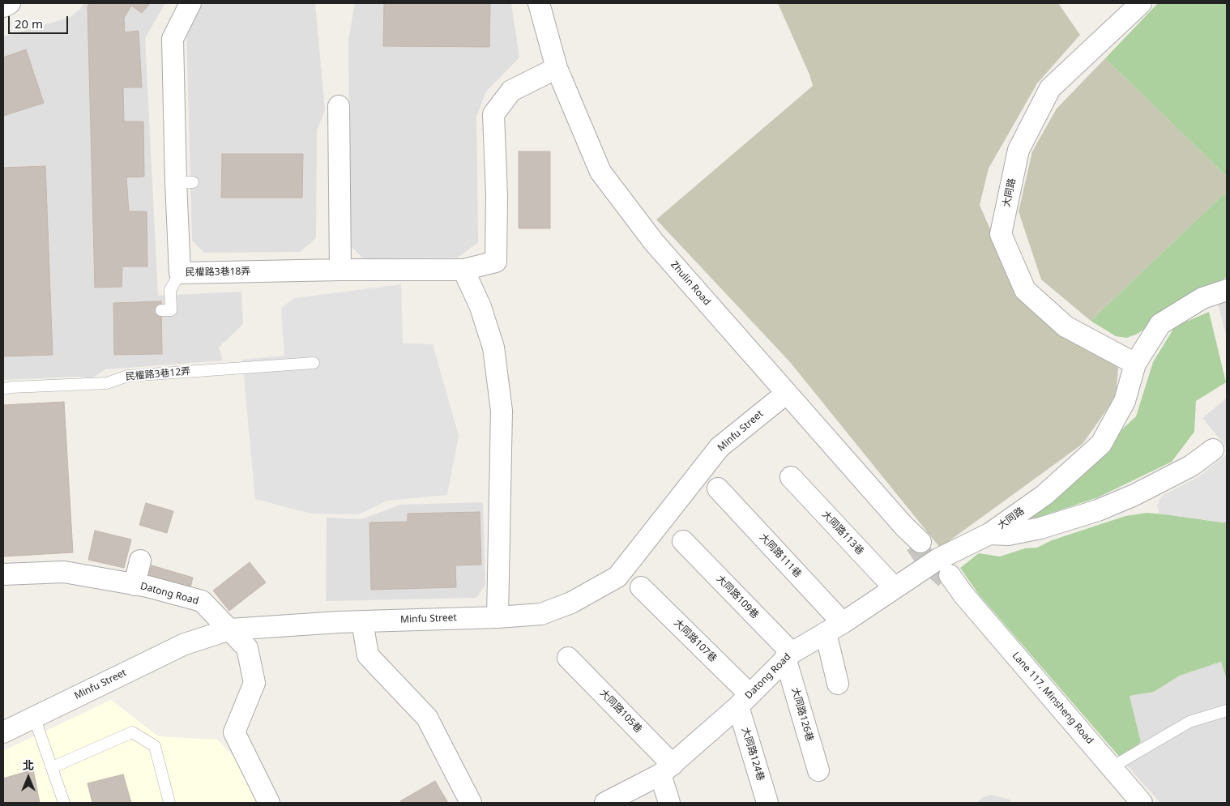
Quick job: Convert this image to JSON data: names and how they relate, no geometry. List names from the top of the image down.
{
  "streets": {
    "street": [
      "大同路",
      "民權路3巷18弄",
      "Zhulin Road",
      "Minfu Street",
      "大同路113巷",
      "大同路111巷",
      "Datong Road",
      "大同路109巷",
      "大同路107巷",
      "Lane 117, Minsheng Road",
      "大同路105巷",
      "大同路126巷",
      "大同路124巷"
    ],
    "lane": ["民權路3巷12弄"]
  },
  "crossings": [
    ["大同路", "Datong Road"],
    ["民權路3巷18弄", "Zhulin Road"],
    ["Zhulin Road", "Minfu Street"],
    ["Minfu Street", "Datong Road"],
    ["大同路113巷", "Datong Road"],
    ["大同路111巷", "Datong Road"],
    ["Datong Road", "大同路109巷"],
    ["Datong Road", "大同路107巷"],
    ["Datong Road", "大同路105巷"],
    ["Datong Road", "大同路126巷"],
    ["Datong Road", "大同路124巷"],
    ["大同路109巷", "大同路126巷"],
    ["大同路107巷", "大同路124巷"]
  ],
  "scale_bar": "20 m",
  "north": "top"
}
